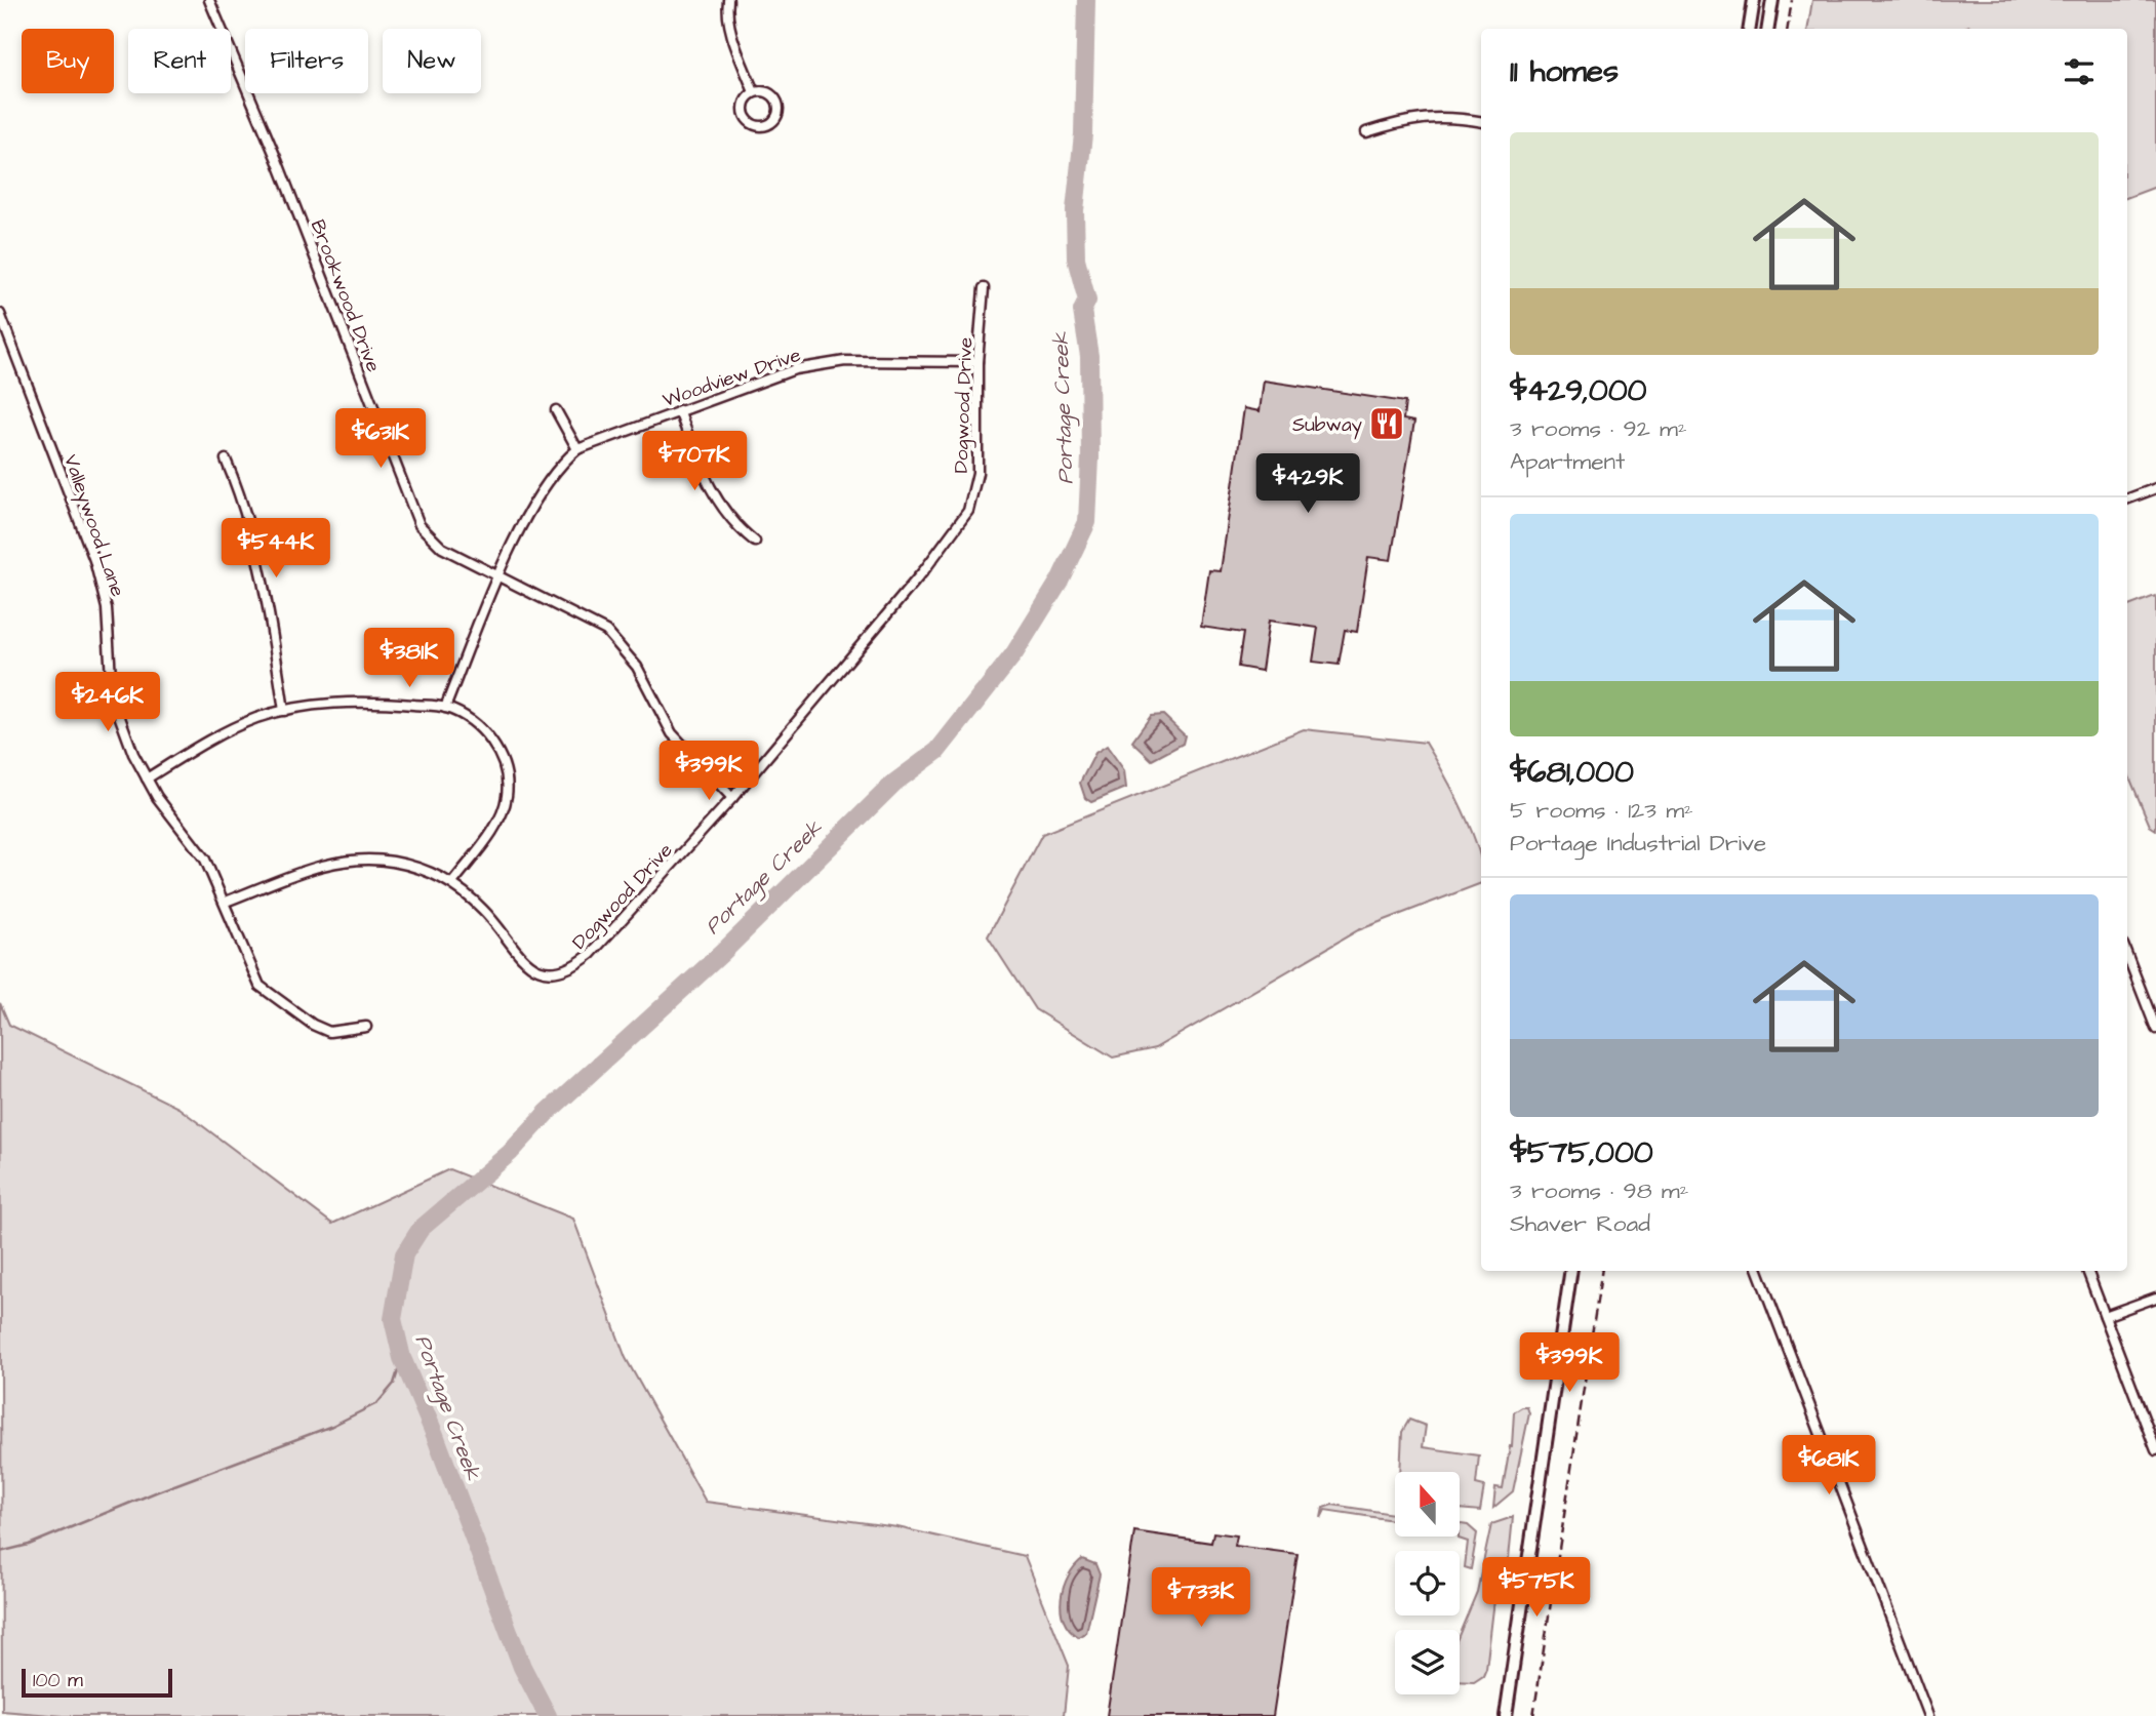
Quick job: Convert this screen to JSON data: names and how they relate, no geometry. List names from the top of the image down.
{
  "streets": {
    "street": [
      "Brookwood Drive",
      "Woodview Drive",
      "Dogwood Drive",
      "Valleywood Lane"
    ]
  },
  "crossings": [
    ["Brookwood Drive", "Woodview Drive"],
    ["Brookwood Drive", "Dogwood Drive"],
    ["Woodview Drive", "Dogwood Drive"],
    ["Dogwood Drive", "Valleywood Lane"]
  ],
  "water": ["Portage Creek"],
  "places": {
    "restaurant": ["Subway"]
  },
  "scale_bar": "100 m",
  "north": "top",
  "page": {
    "chip": [
      "Buy",
      "Rent",
      "Filters",
      "New"
    ],
    "heading": "11 homes",
    "list": [
      {
        "name": "$429,000",
        "note": "3 rooms · 92 m² · Apartment"
      },
      {
        "name": "$681,000",
        "note": "5 rooms · 123 m² · Portage Industrial Drive"
      },
      {
        "name": "$575,000",
        "note": "3 rooms · 98 m² · Shaver Road"
      }
    ],
    "price": [
      "$631K",
      "$707K",
      "$429K",
      "$544K",
      "$381K",
      "$246K",
      "$399K",
      "$399K",
      "$681K",
      "$575K",
      "$733K"
    ],
    "scale": "100 m"
  }
}
